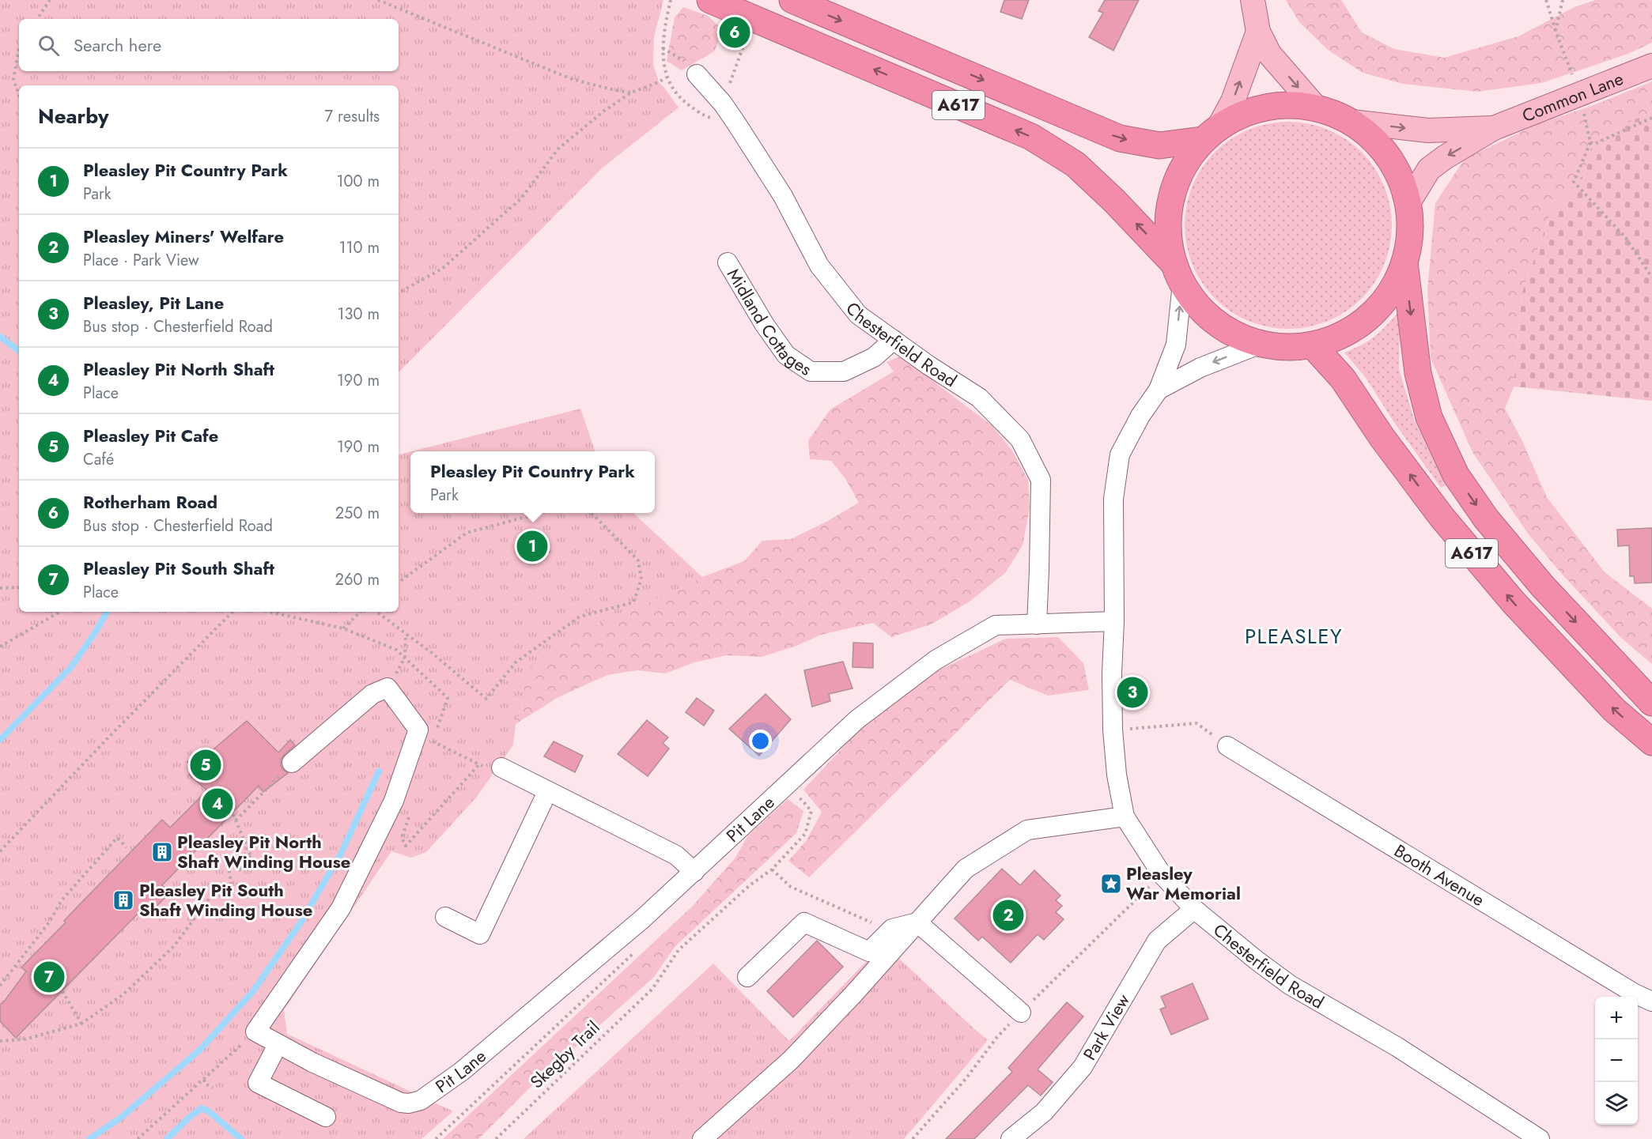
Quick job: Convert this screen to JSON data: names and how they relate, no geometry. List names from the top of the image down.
{
  "streets": {
    "highway": ["A617"],
    "main road": ["Common Lane"],
    "street": [
      "Midland Cottages",
      "Chesterfield Road",
      "Pit Lane",
      "Booth Avenue",
      "Park View"
    ],
    "path": ["Skegby Trail"]
  },
  "crossings": [
    ["Midland Cottages", "Chesterfield Road"],
    ["Chesterfield Road", "Pit Lane"],
    ["Chesterfield Road", "Park View"]
  ],
  "districts": ["PLEASLEY"],
  "places": {
    "building": ["Pleasley Pit North Shaft Winding House", "Pleasley Pit South Shaft Winding House"],
    "place": ["Pleasley War Memorial"]
  },
  "page": {
    "pins": [
      "6",
      "1",
      "3",
      "5",
      "4",
      "2",
      "7"
    ],
    "search": "Search here",
    "heading": ["Nearby", "7 results"],
    "list": [
      {
        "mark": "1",
        "name": "Pleasley Pit Country Park",
        "note": "Park",
        "value": "100 m"
      },
      {
        "mark": "2",
        "name": "Pleasley Miners' Welfare",
        "note": "Place · Park View",
        "value": "110 m"
      },
      {
        "mark": "3",
        "name": "Pleasley, Pit Lane",
        "note": "Bus stop · Chesterfield Road",
        "value": "130 m"
      },
      {
        "mark": "4",
        "name": "Pleasley Pit North Shaft",
        "note": "Place",
        "value": "190 m"
      },
      {
        "mark": "5",
        "name": "Pleasley Pit Cafe",
        "note": "Café",
        "value": "190 m"
      },
      {
        "mark": "6",
        "name": "Rotherham Road",
        "note": "Bus stop · Chesterfield Road",
        "value": "250 m"
      },
      {
        "mark": "7",
        "name": "Pleasley Pit South Shaft",
        "note": "Place",
        "value": "260 m"
      }
    ],
    "popup": ["Pleasley Pit Country Park", "Park"],
    "map_buttons": ["+", "−"]
  }
}
